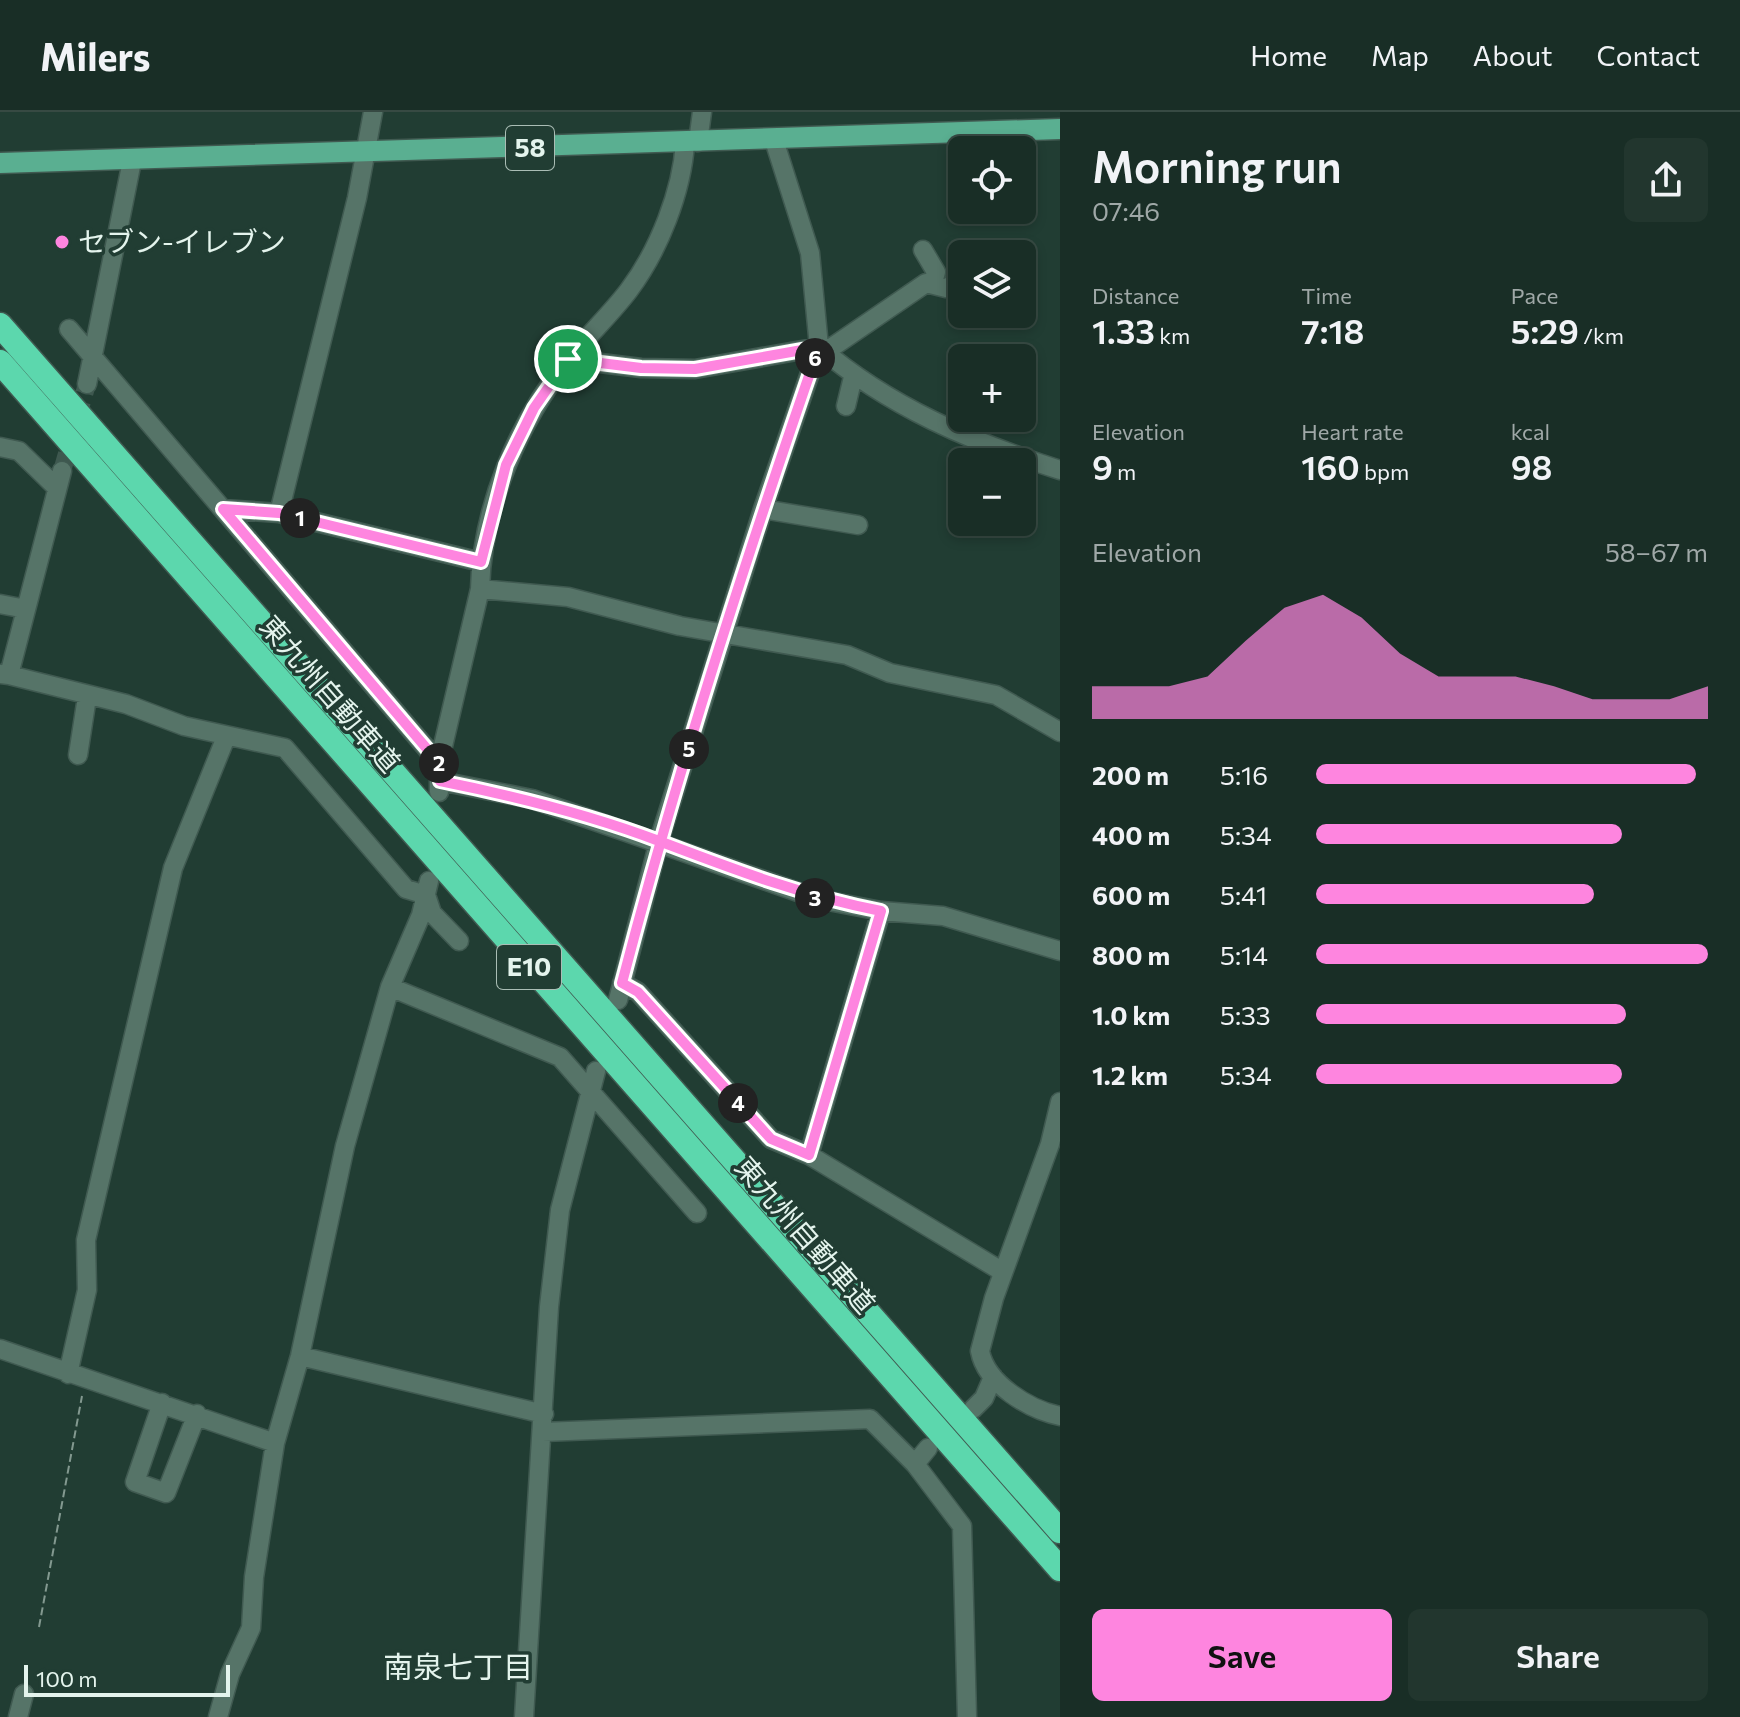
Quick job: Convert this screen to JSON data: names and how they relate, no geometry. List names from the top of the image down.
{
  "streets": {
    "highway": ["東九州自動車道", "E10"],
    "main road": ["58"]
  },
  "districts": ["南泉七丁目"],
  "places": ["セブン-イレブン"],
  "scale_bar": "100 m",
  "page": {
    "header": "Milers",
    "nav": [
      "Home",
      "Map",
      "About",
      "Contact"
    ],
    "heading": ["Morning run", "07:46"],
    "map_buttons": ["+", "−"],
    "stats": [
      ["Distance", "1.33 km"],
      ["Time", "7:18"],
      ["Pace", "5:29 /km"],
      ["Elevation", "9 m"],
      ["Heart rate", "160 bpm"],
      ["kcal", "98"]
    ],
    "pins": [
      "6",
      "1",
      "5",
      "2",
      "3",
      "4"
    ],
    "chart": ["Elevation", "58–67 m"],
    "list": [
      {
        "name": "200 m",
        "note": "5:16"
      },
      {
        "name": "400 m",
        "note": "5:34"
      },
      {
        "name": "600 m",
        "note": "5:41"
      },
      {
        "name": "800 m",
        "note": "5:14"
      },
      {
        "name": "1.0 km",
        "note": "5:33"
      },
      {
        "name": "1.2 km",
        "note": "5:34"
      }
    ],
    "buttons": ["Save", "Share"],
    "scale": "100 m"
  }
}
